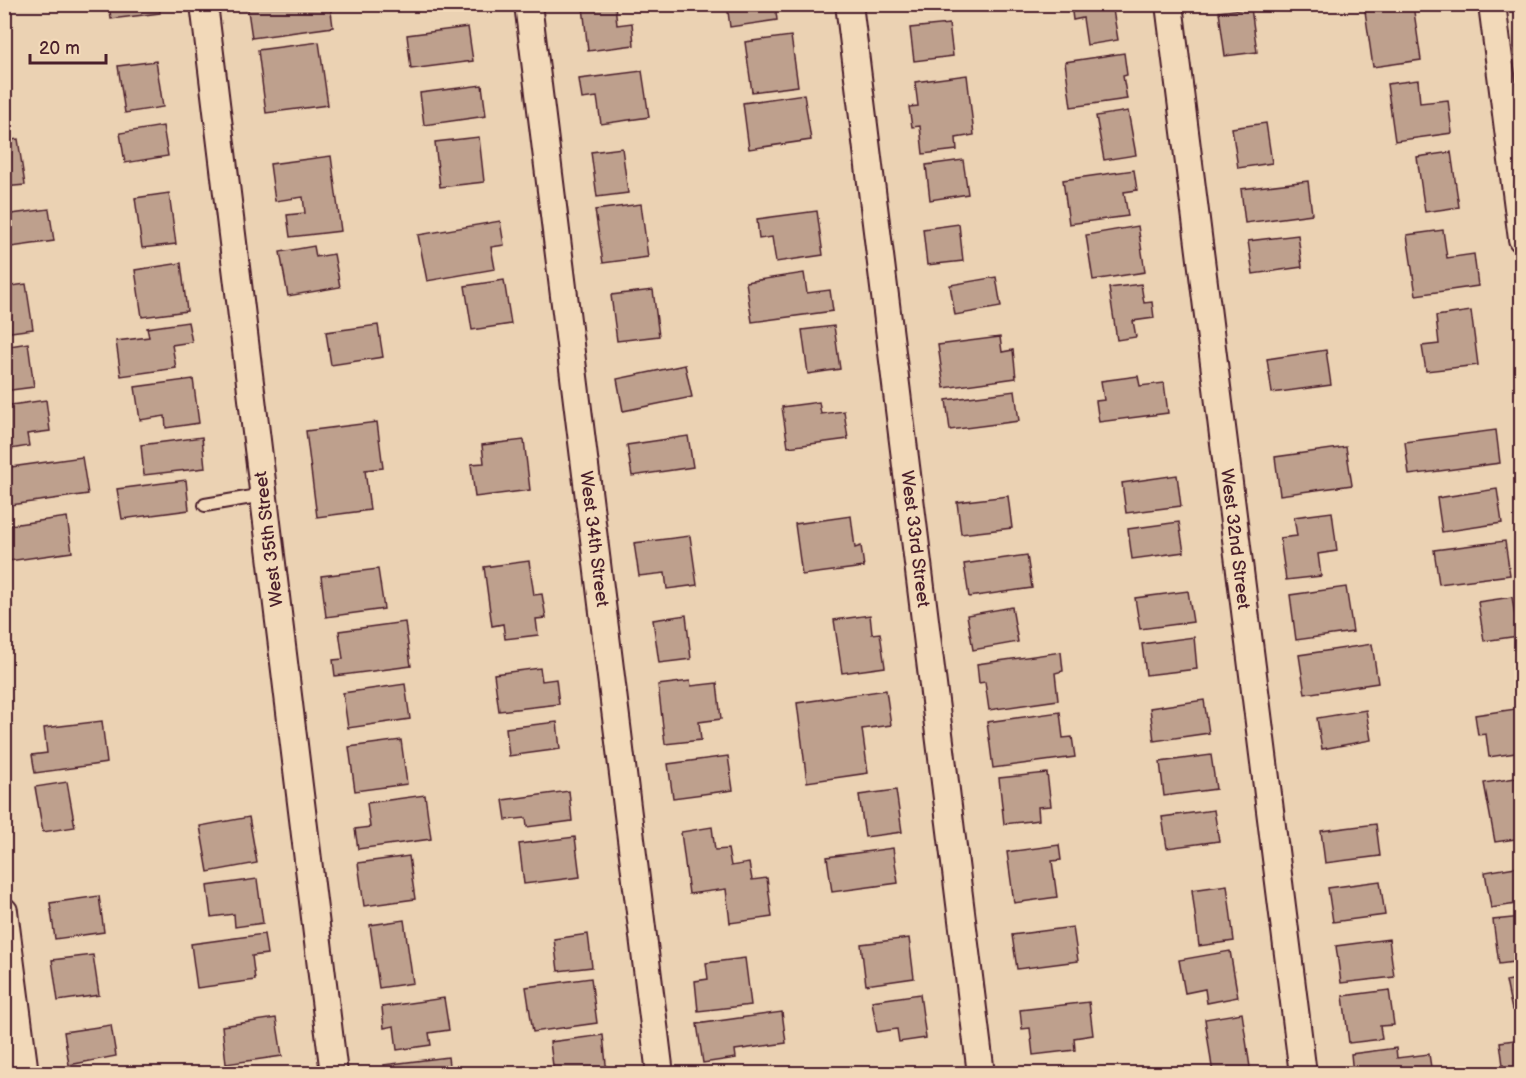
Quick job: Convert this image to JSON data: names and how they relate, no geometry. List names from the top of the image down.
{
  "streets": {
    "street": [
      "West 35th Street",
      "West 34th Street",
      "West 33rd Street",
      "West 32nd Street"
    ]
  },
  "scale_bar": "20 m"
}
